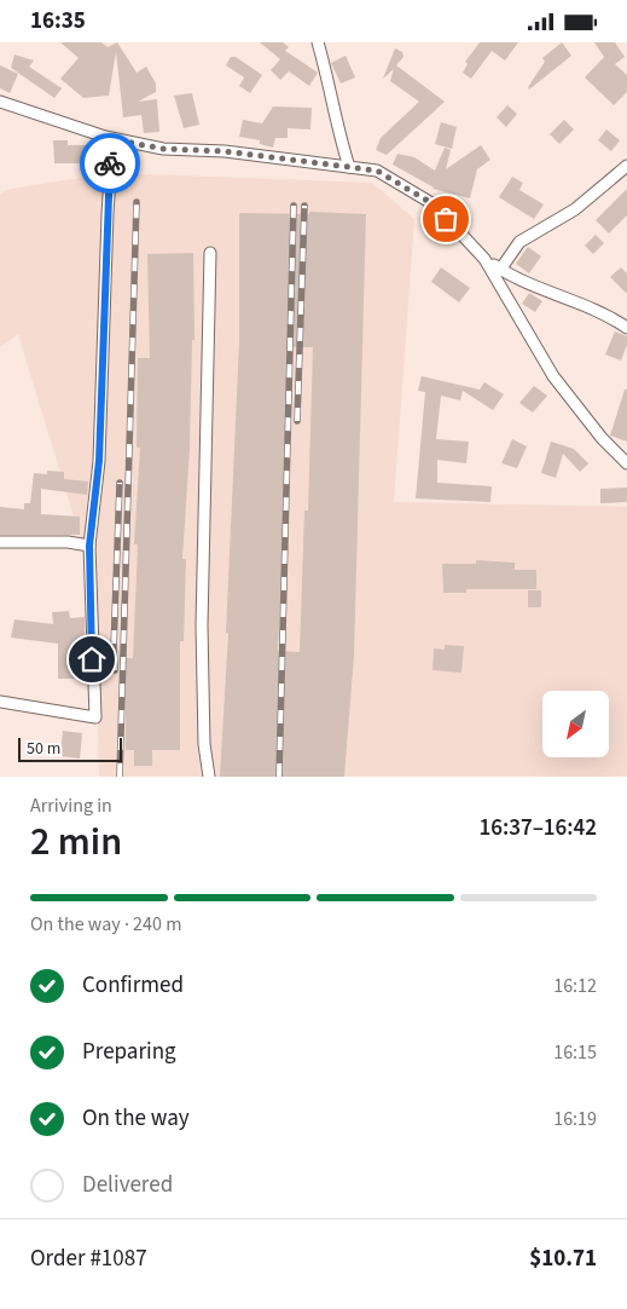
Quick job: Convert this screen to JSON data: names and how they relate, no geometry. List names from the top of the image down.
{
  "scale_bar": "50 m",
  "north": "bottom left",
  "page": {
    "status": "16:35",
    "scale": "50 m",
    "heading": ["2 min", "Arriving in", "16:37–16:42"],
    "panel": ["Order #1087", "$10.71"],
    "bar": "On the way · 240 m",
    "list": [
      ["Confirmed", "16:12"],
      ["Preparing", "16:15"],
      ["On the way", "16:19"],
      "Delivered"
    ]
  }
}
